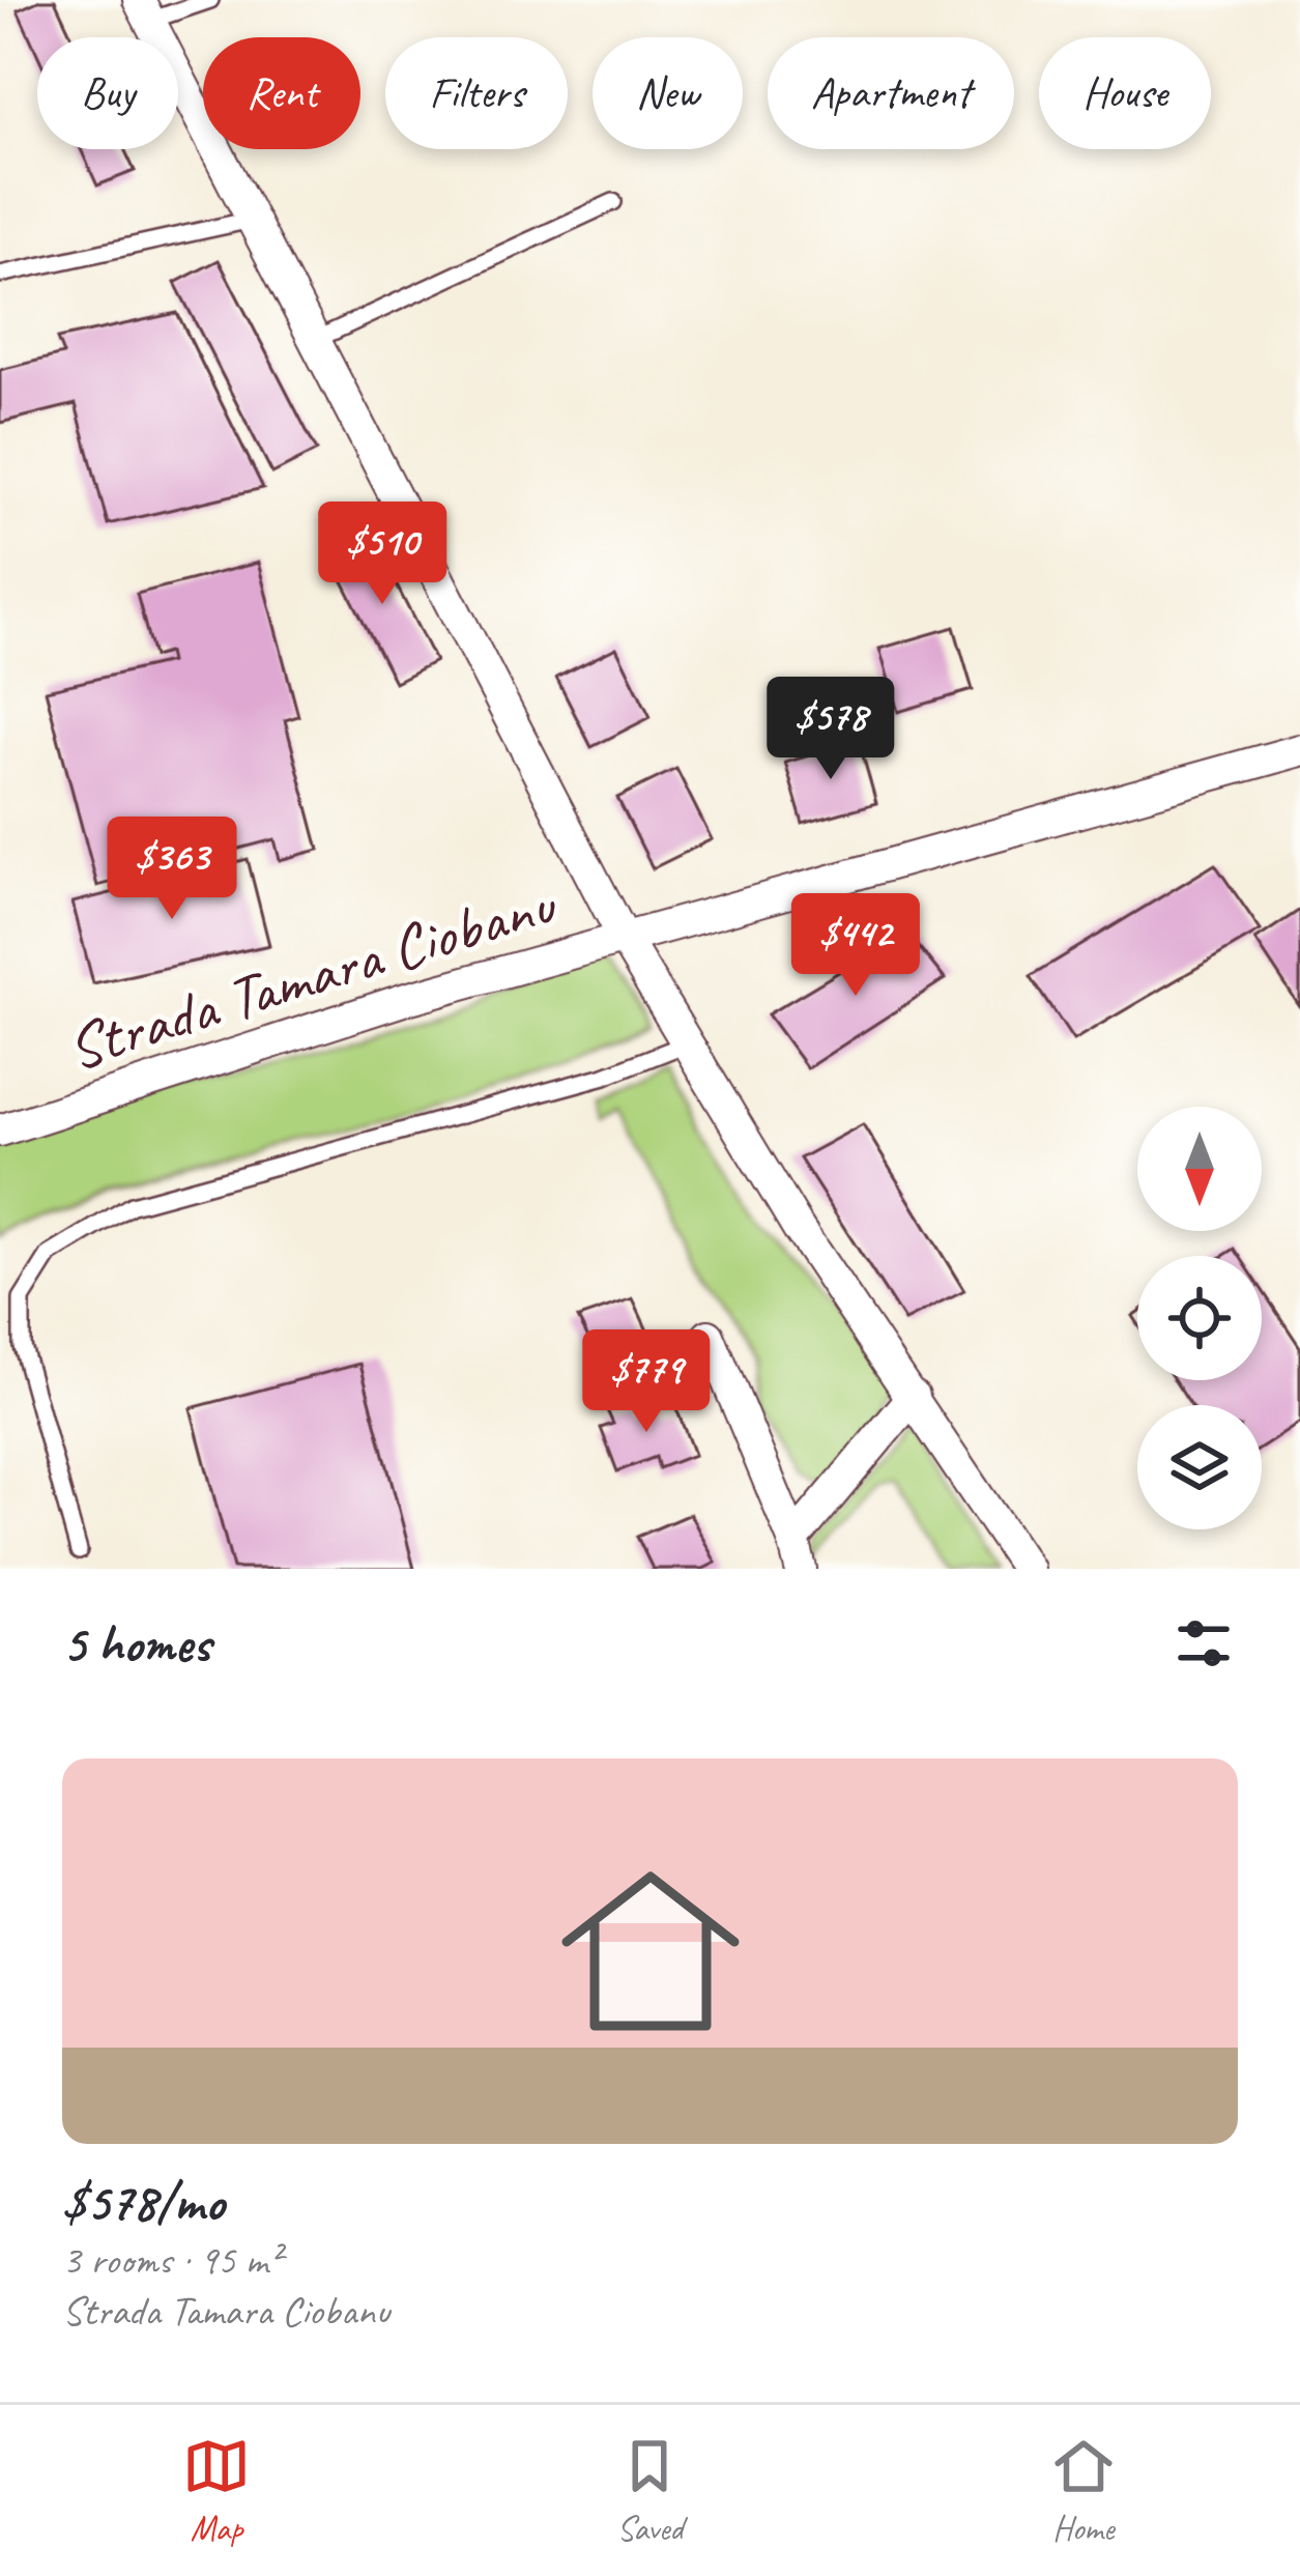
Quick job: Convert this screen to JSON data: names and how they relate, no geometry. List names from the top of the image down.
{
  "streets": {
    "street": ["Strada Tamara Ciobanu"]
  },
  "north": "bottom",
  "page": {
    "chip": [
      "Buy",
      "Rent",
      "Filters",
      "New",
      "Apartment",
      "House"
    ],
    "price": [
      "$510",
      "$578",
      "$363",
      "$442",
      "$779"
    ],
    "heading": "5 homes",
    "list": [
      {
        "name": "$578/mo",
        "note": "3 rooms · 95 m² · Strada Tamara Ciobanu"
      }
    ],
    "tabs": ["Map", "Saved", "Home"]
  }
}
